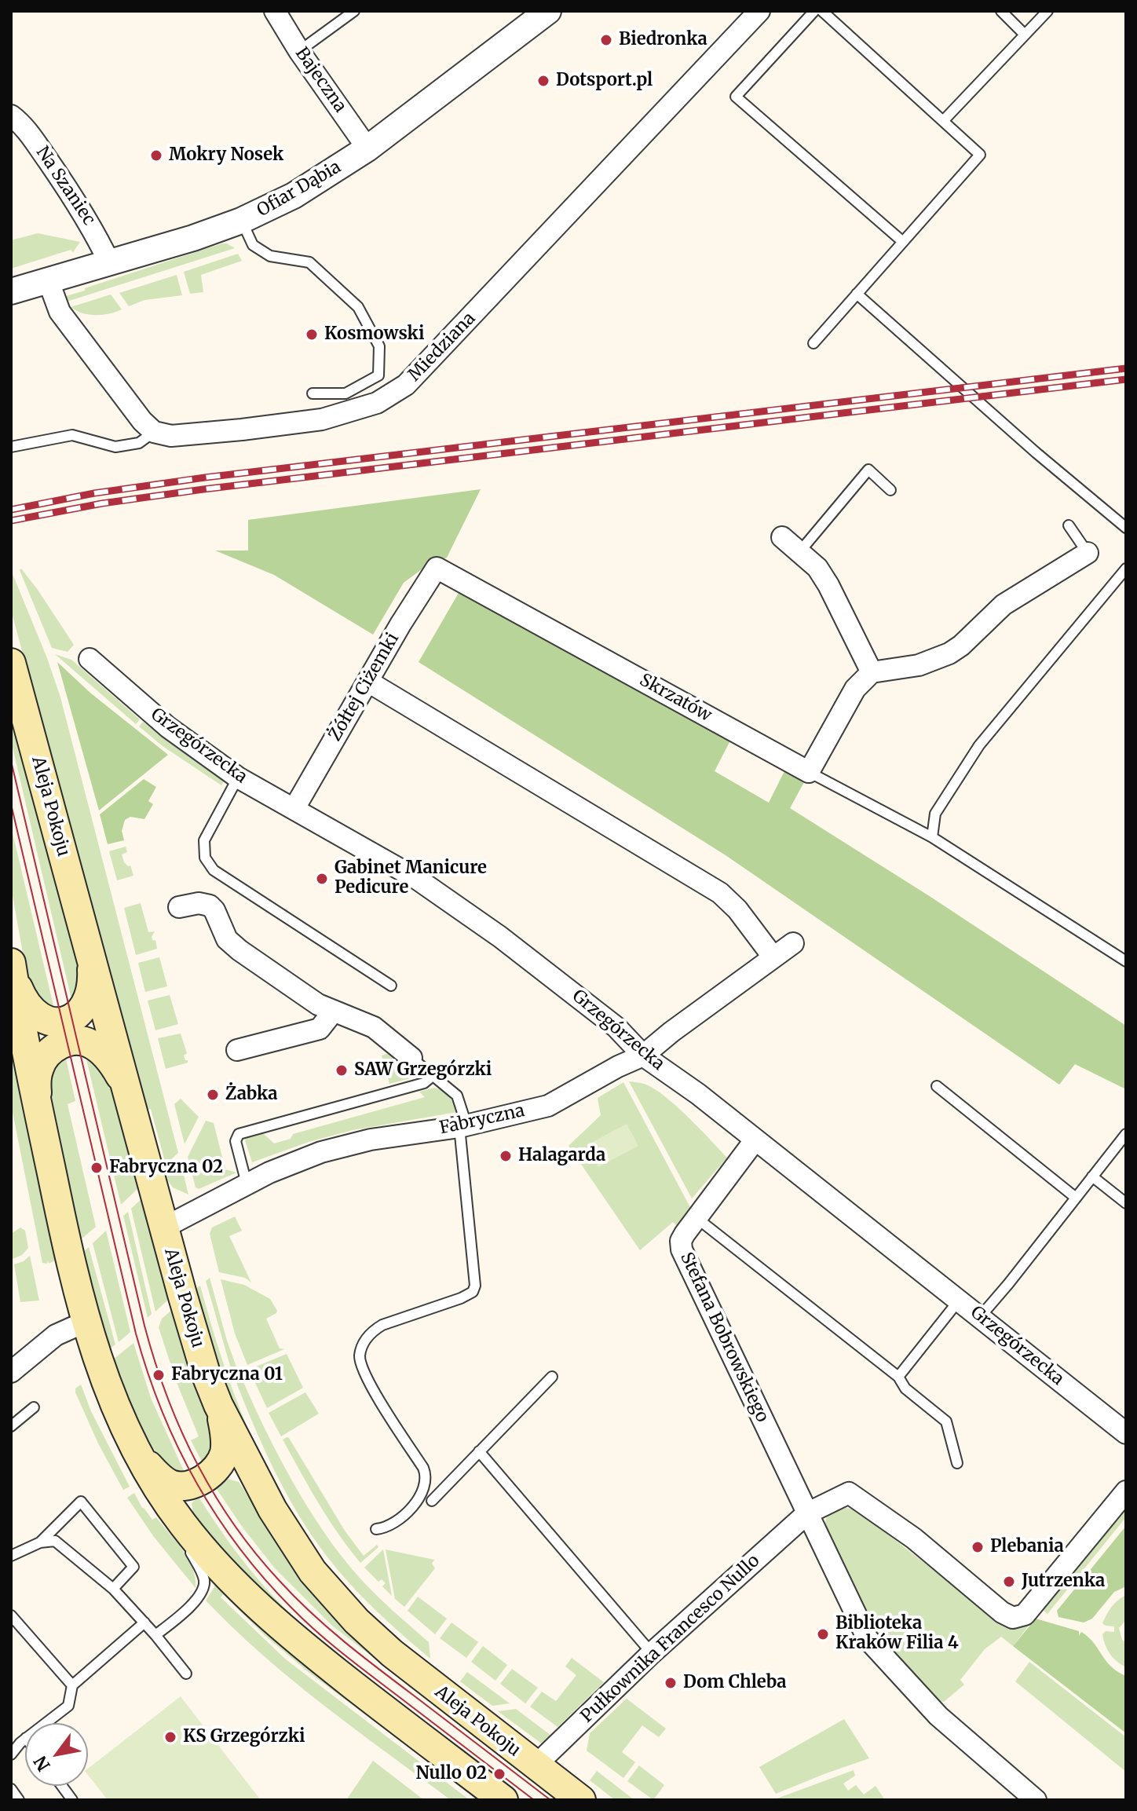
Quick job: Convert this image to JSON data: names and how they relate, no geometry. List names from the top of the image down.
{
  "streets": {
    "main road": ["Aleja Pokoju"],
    "street": [
      "Bajeczna",
      "Na Szaniec",
      "Ofiar Dąbia",
      "Miedziana",
      "Żółtej Ciżemki",
      "Skrzatów",
      "Grzegórzecka",
      "Fabryczna",
      "Stefana Bobrowskiego",
      "Pułkownika Francesco Nullo"
    ]
  },
  "crossings": [
    ["Bajeczna", "Ofiar Dąbia"],
    ["Na Szaniec", "Ofiar Dąbia"],
    ["Żółtej Ciżemki", "Skrzatów"],
    ["Żółtej Ciżemki", "Grzegórzecka"],
    ["Grzegórzecka", "Fabryczna"],
    ["Grzegórzecka", "Stefana Bobrowskiego"],
    ["Aleja Pokoju", "Fabryczna"],
    ["Aleja Pokoju", "Pułkownika Francesco Nullo"],
    ["Stefana Bobrowskiego", "Pułkownika Francesco Nullo"]
  ],
  "places": [
    "Biedronka",
    "Dotsport.pl",
    "Mokry Nosek",
    "Kosmowski",
    "Gabinet Manicure Pedicure",
    "SAW Grzegórzki",
    "Żabka",
    "Halagarda",
    "Fabryczna 02",
    "Fabryczna 01",
    "Plebania",
    "Jutrzenka",
    "Biblioteka Kraków Filia 4",
    "Dom Chleba",
    "KS Grzegórzki",
    "Nullo 02"
  ],
  "north": "bottom left"
}
